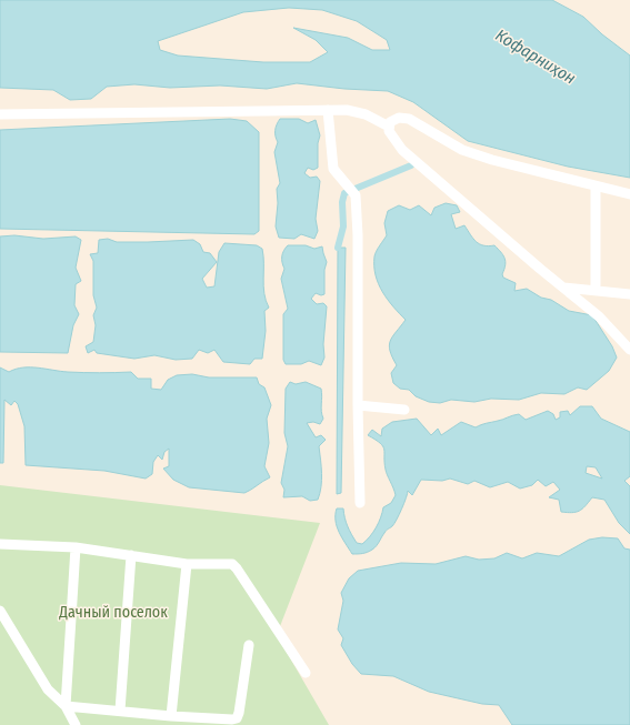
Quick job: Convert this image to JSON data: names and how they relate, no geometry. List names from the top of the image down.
{
  "water": ["Кофарниҳон"],
  "parks": ["Дачный поселок"]
}
